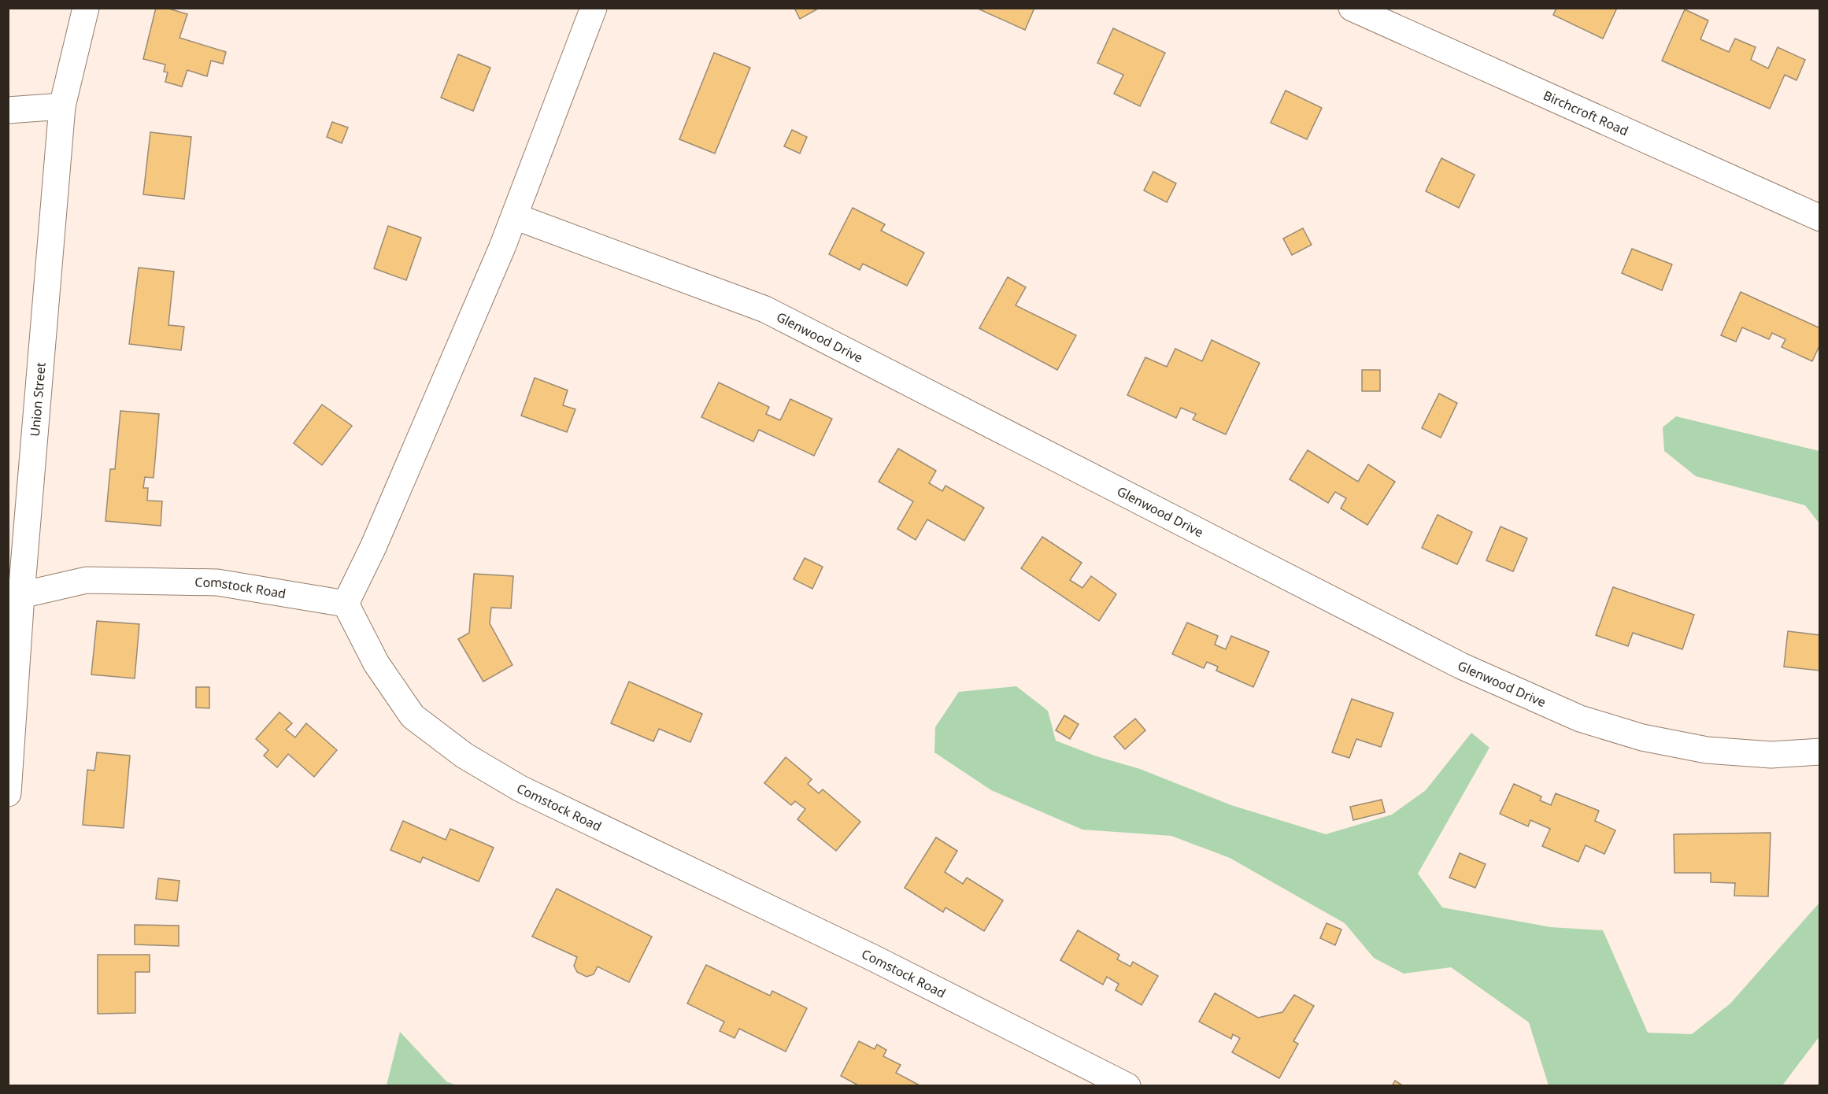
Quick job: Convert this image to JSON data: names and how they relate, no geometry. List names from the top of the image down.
{
  "streets": {
    "street": [
      "Birchcroft Road",
      "Glenwood Drive",
      "Union Street",
      "Comstock Road"
    ]
  },
  "crossings": [
    ["Union Street", "Comstock Road"]
  ]
}
